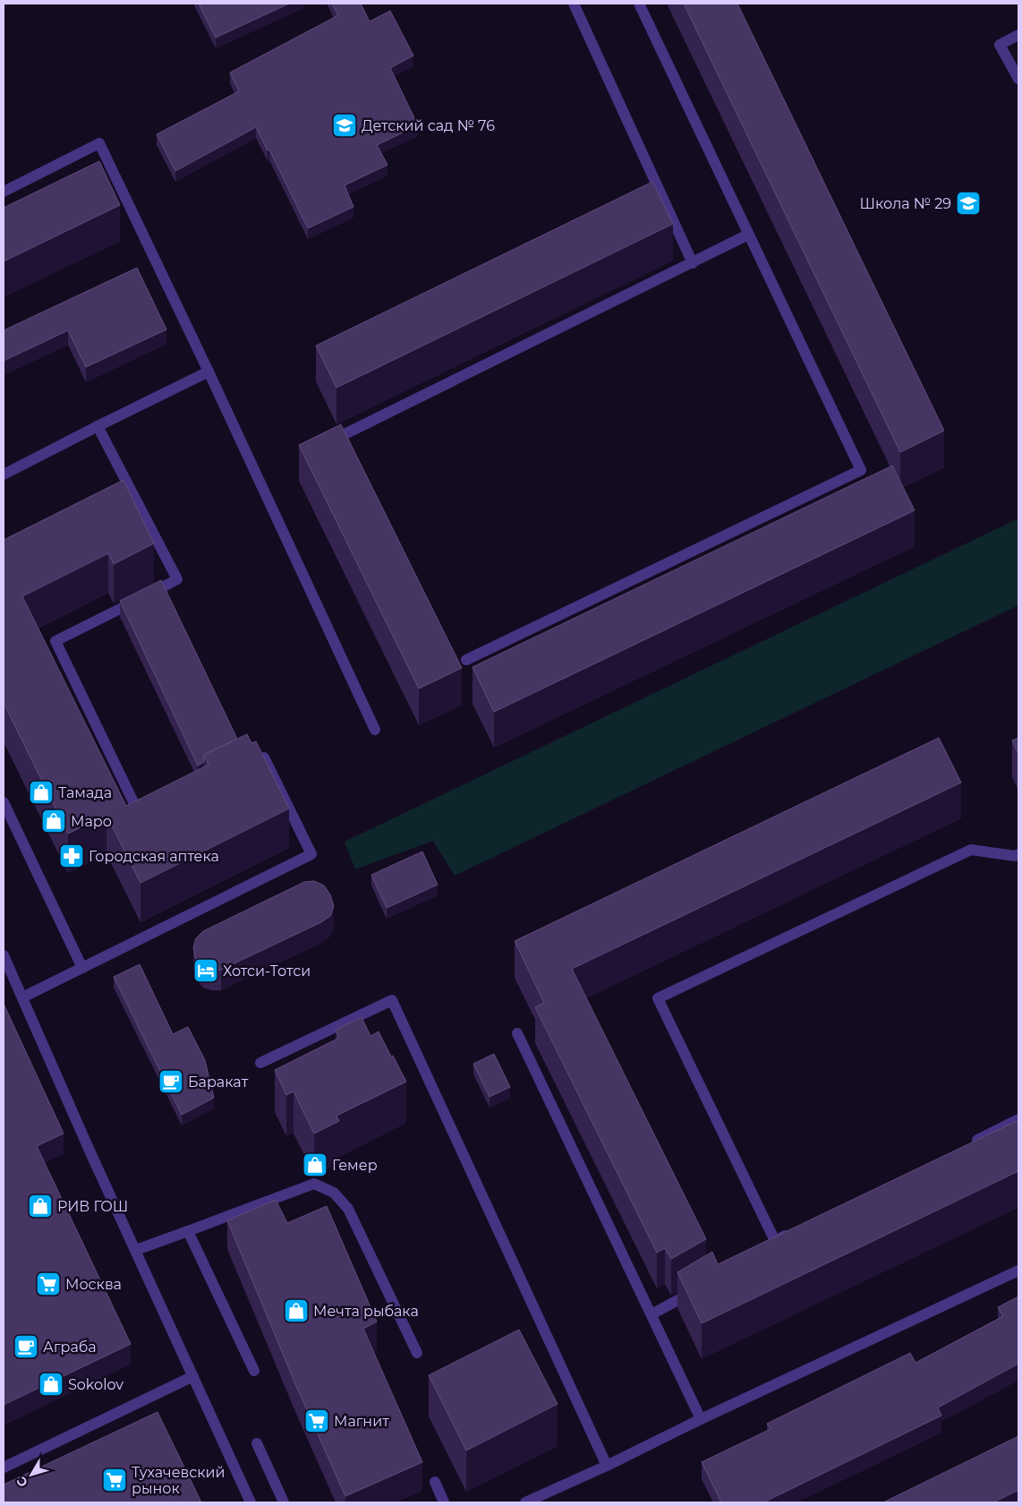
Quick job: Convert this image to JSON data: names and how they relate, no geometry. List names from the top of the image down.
{
  "places": {
    "school or university": ["Детский сад № 76", "Школа № 29"],
    "shop": [
      "Тамада",
      "Маро",
      "Гемер",
      "РИВ ГОШ",
      "Мечта рыбака",
      "Sokolov"
    ],
    "pharmacy": ["Городская аптека"],
    "hotel": ["Хотси-Тотси"],
    "cafe": ["Баракат", "Аграба"],
    "supermarket": ["Москва", "Магнит", "Тухачевский рынок"]
  },
  "north": "bottom left"
}
